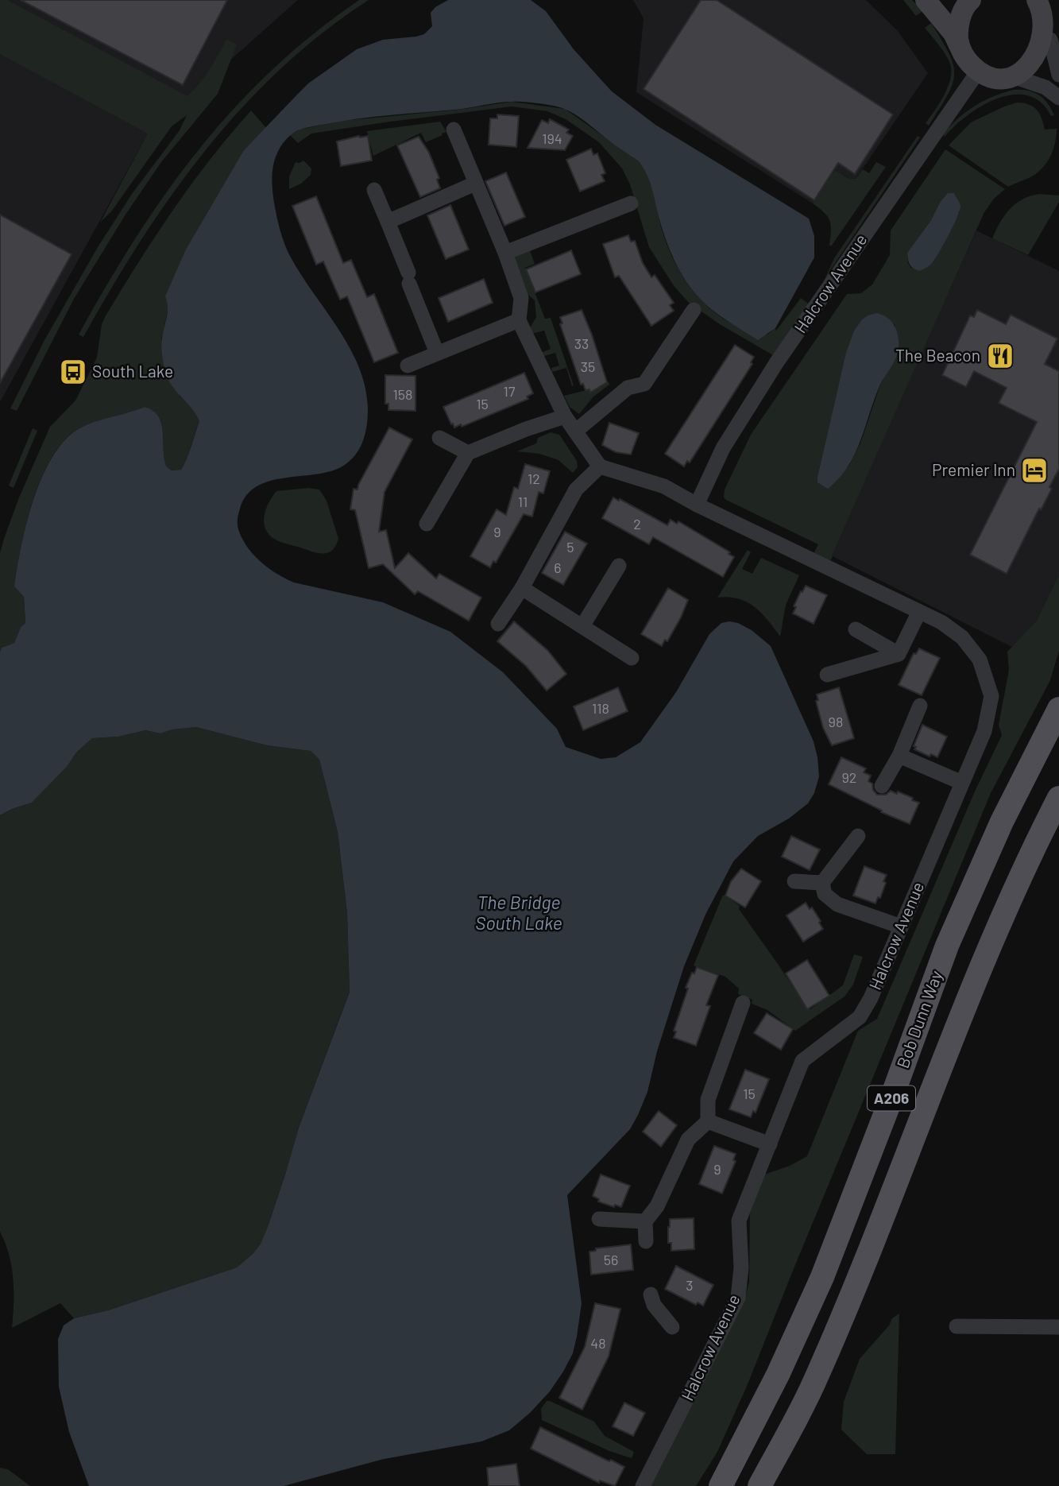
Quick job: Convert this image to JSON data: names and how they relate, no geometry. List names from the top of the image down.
{
  "streets": {
    "main road": ["Bob Dunn Way", "A206"],
    "street": ["Halcrow Avenue"]
  },
  "water": ["The Bridge South Lake"],
  "places": {
    "restaurant": ["The Beacon"],
    "bus stop": ["South Lake"],
    "hotel": ["Premier Inn"]
  },
  "house_numbers": [
    "194",
    "33",
    "35",
    "17",
    "158",
    "15",
    "12",
    "11",
    "2",
    "9",
    "5",
    "6",
    "118",
    "98",
    "92",
    "15",
    "9",
    "56",
    "3",
    "48"
  ]
}
